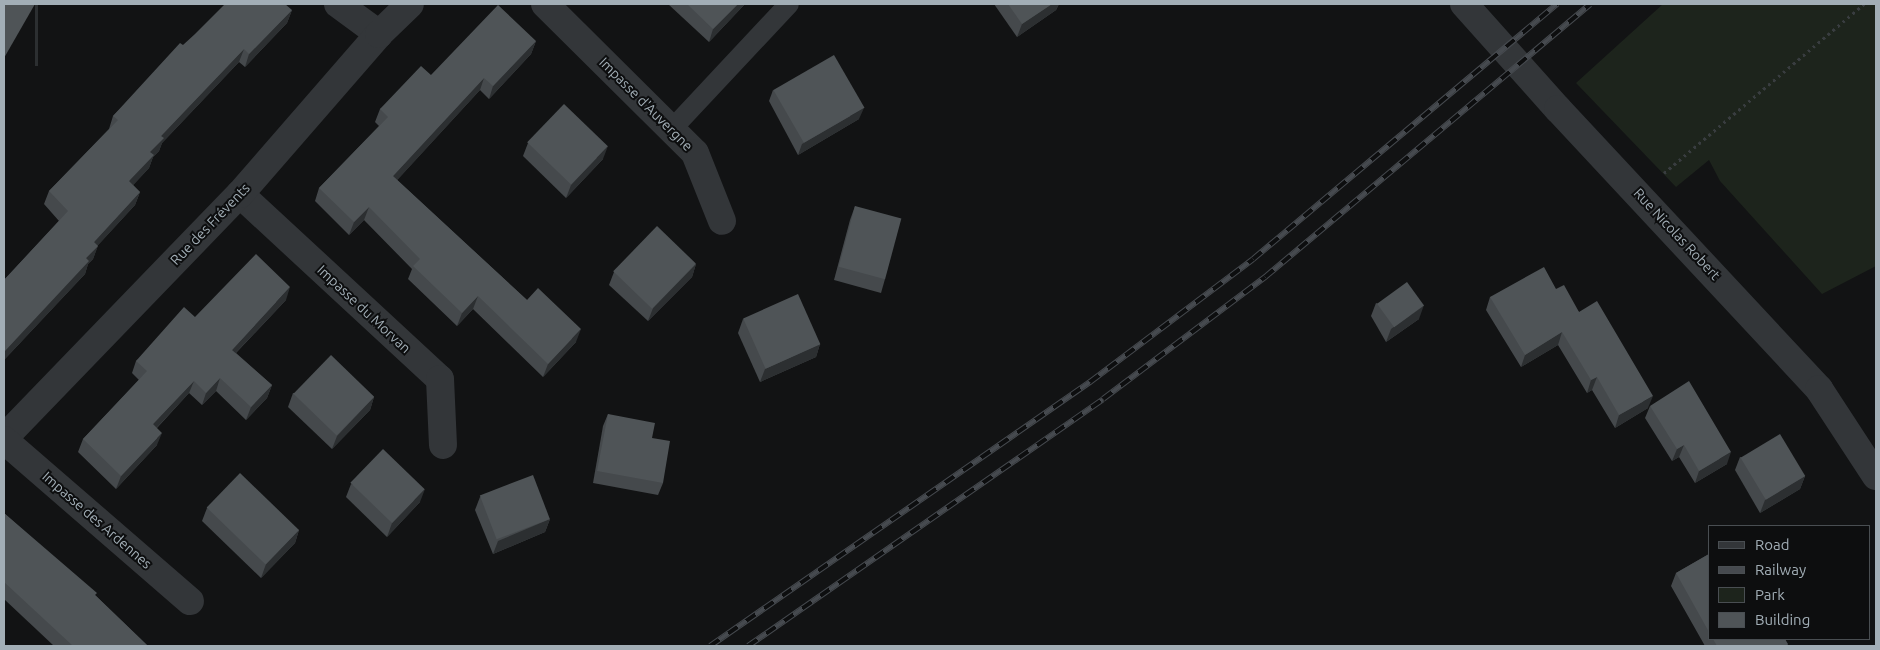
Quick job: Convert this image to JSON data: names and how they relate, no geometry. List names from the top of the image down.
{
  "streets": {
    "street": [
      "Impasse d'Auvergne",
      "Rue des Frévents",
      "Rue Nicolas Robert",
      "Impasse du Morvan",
      "Impasse des Ardennes"
    ]
  },
  "crossings": [
    ["Rue des Frévents", "Impasse du Morvan"],
    ["Rue des Frévents", "Impasse des Ardennes"]
  ],
  "legend": [
    "Road",
    "Railway",
    "Park",
    "Building"
  ]
}
